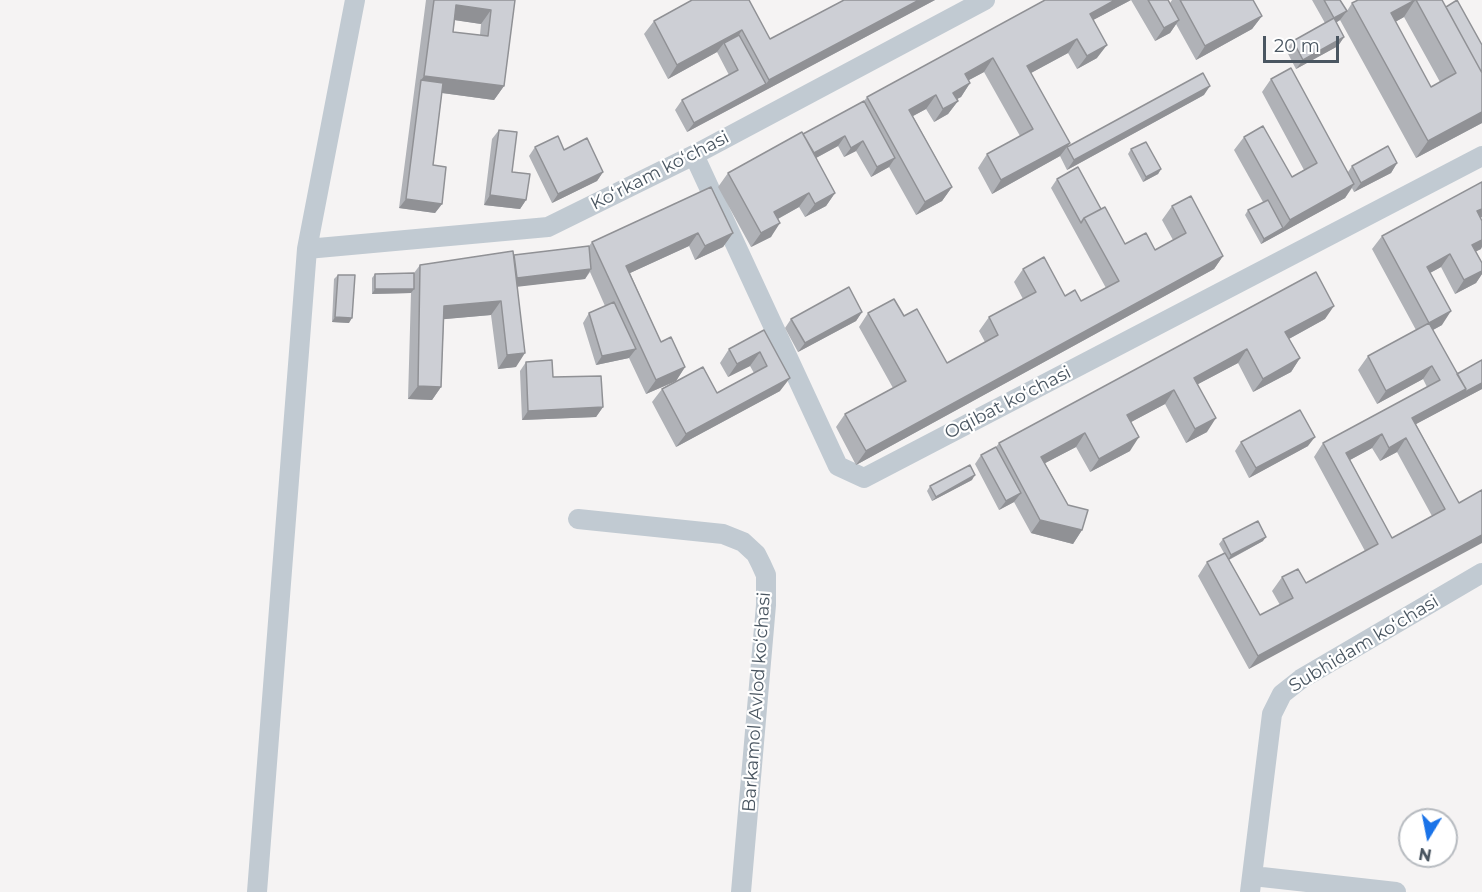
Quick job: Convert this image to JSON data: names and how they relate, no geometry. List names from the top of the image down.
{
  "streets": {
    "street": [
      "Koʻrkam koʻchasi",
      "Oqibat koʻchasi",
      "Subhidam koʻchasi",
      "Barkamol Аvlod koʻchasi"
    ]
  },
  "crossings": [
    ["Koʻrkam koʻchasi", "Oqibat koʻchasi"]
  ],
  "scale_bar": "20 m",
  "north": "bottom"
}
